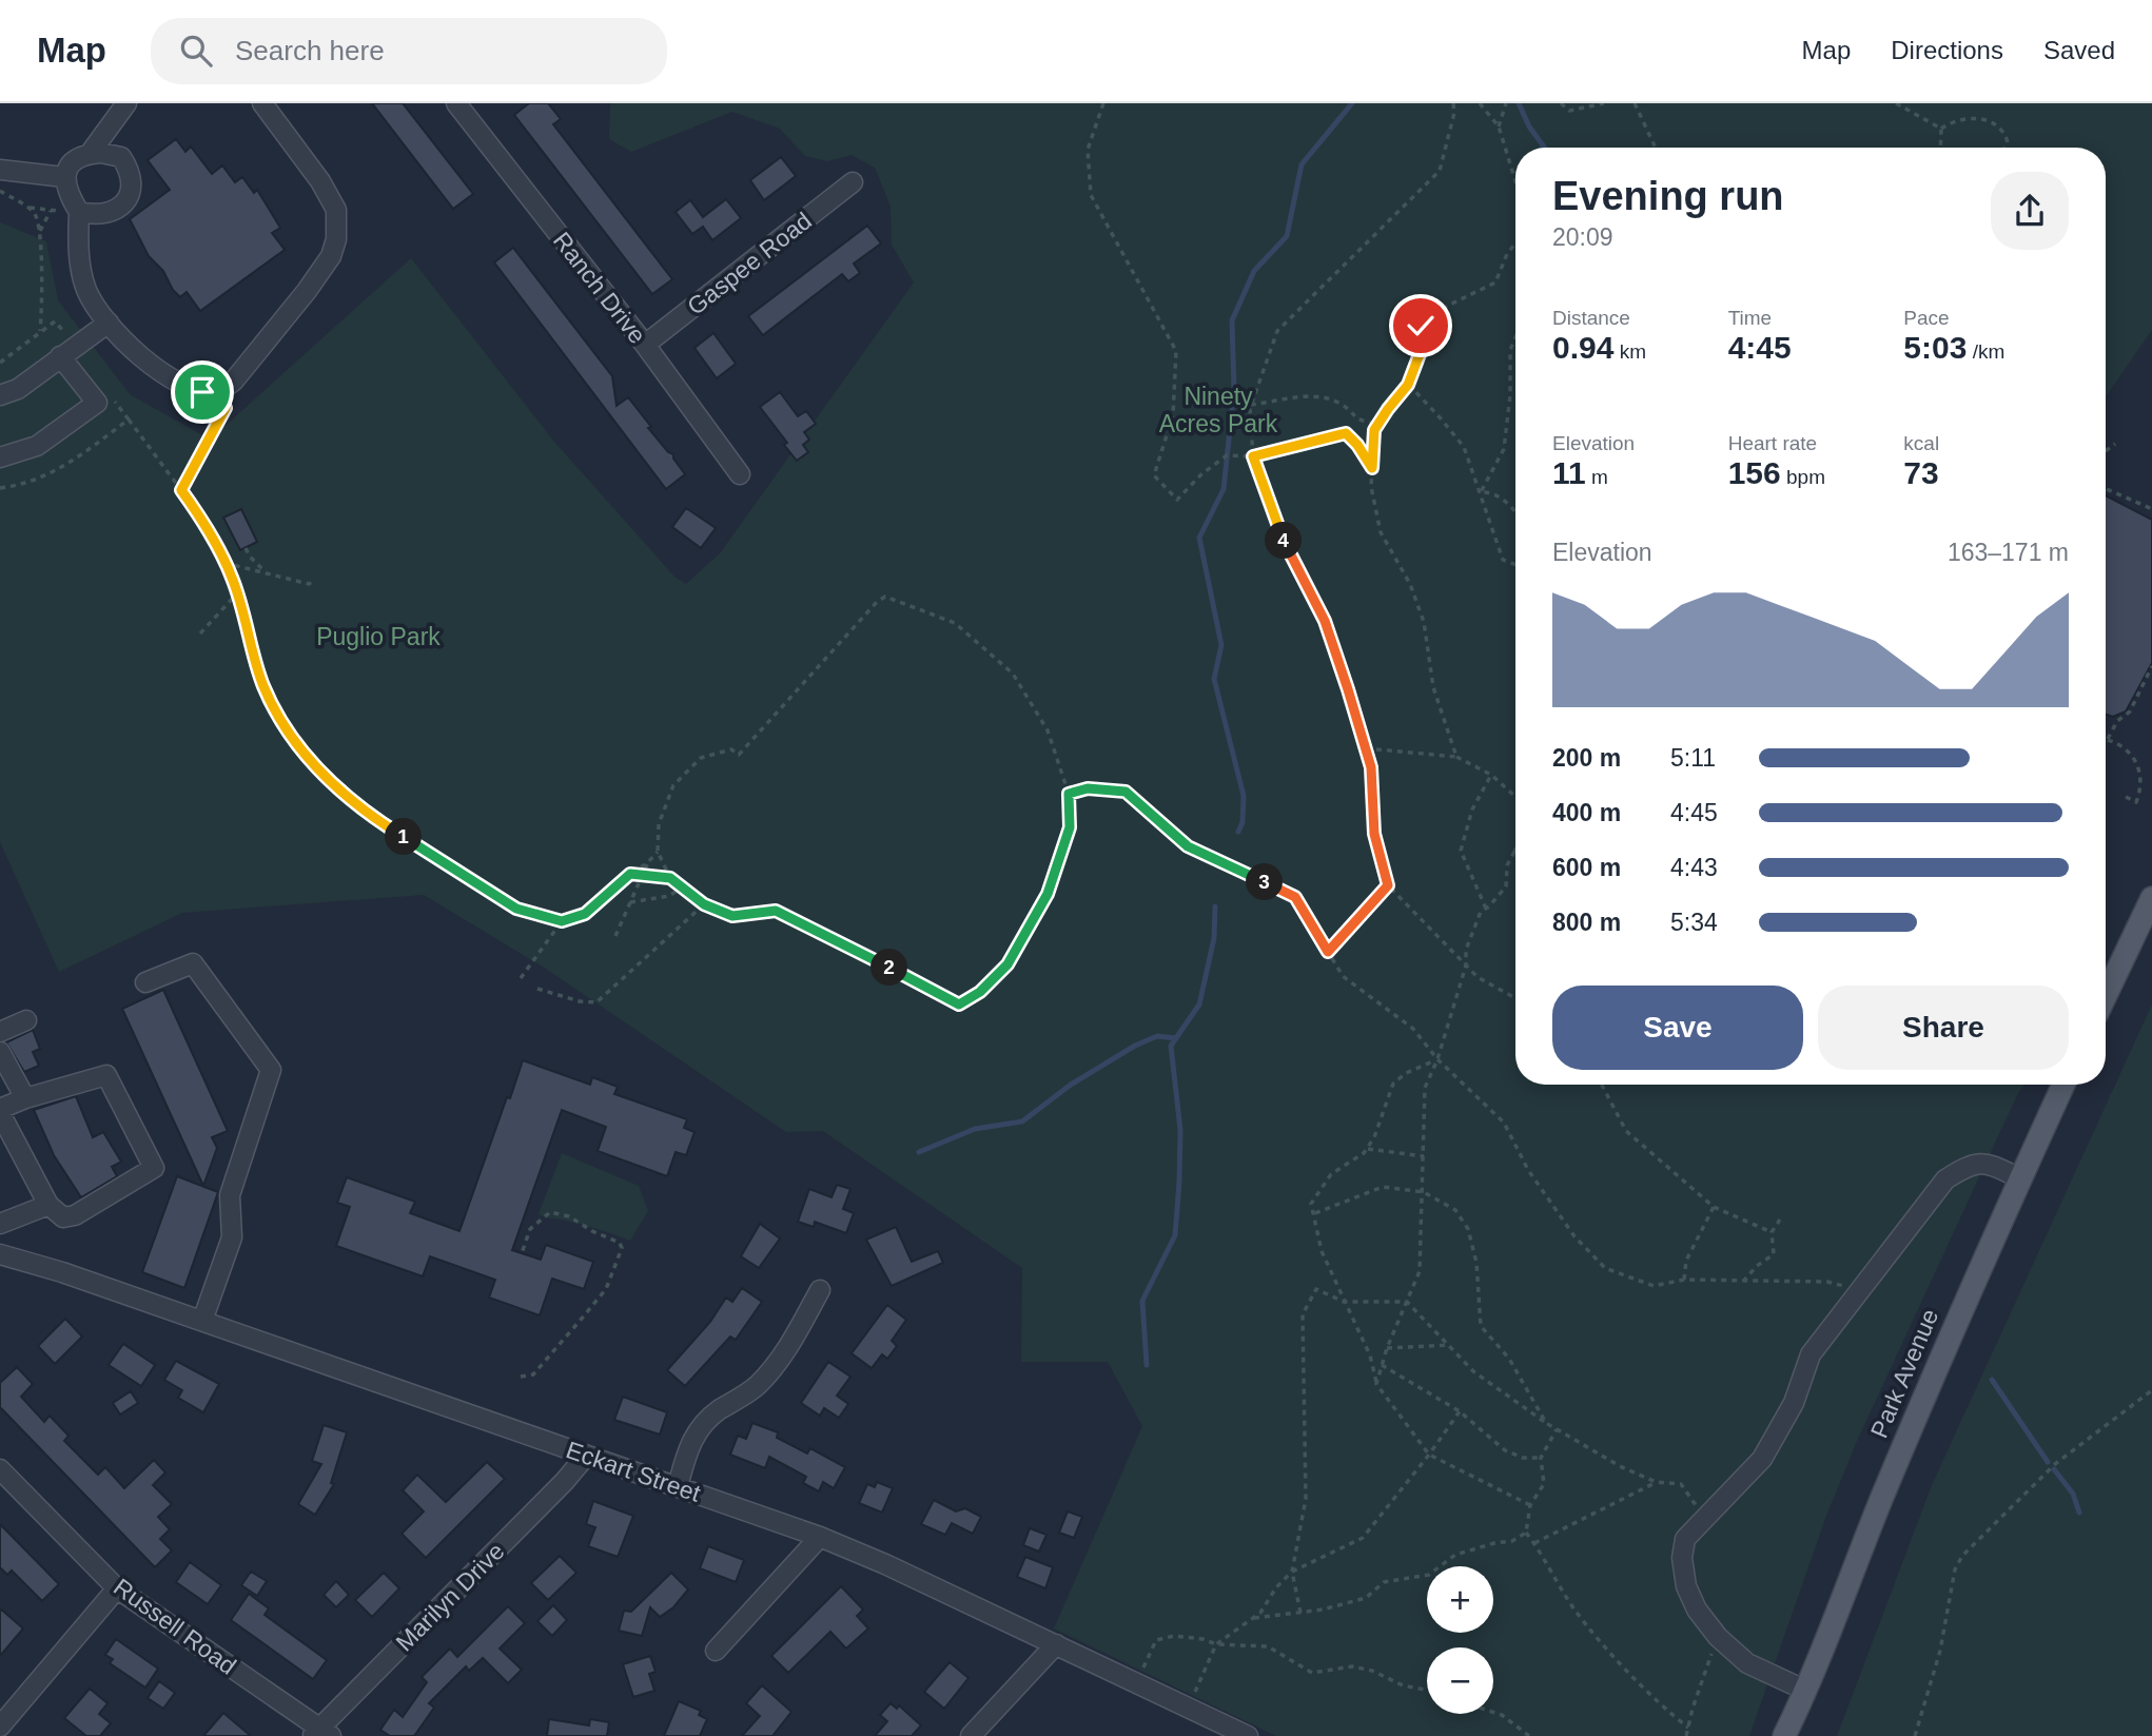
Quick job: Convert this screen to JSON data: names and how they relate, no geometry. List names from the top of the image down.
{
  "streets": {
    "main road": ["Park Avenue"],
    "street": [
      "Gaspee Road",
      "Ranch Drive",
      "Eckart Street",
      "Marilyn Drive",
      "Russell Road"
    ]
  },
  "crossings": [
    ["Gaspee Road", "Ranch Drive"],
    ["Eckart Street", "Marilyn Drive"],
    ["Marilyn Drive", "Russell Road"]
  ],
  "parks": ["Ninety Acres Park", "Puglio Park"],
  "page": {
    "header": "Map",
    "search": "Search here",
    "nav": ["Map", "Directions", "Saved"],
    "heading": ["Evening run", "20:09"],
    "stats": [
      ["Distance", "0.94 km"],
      ["Time", "4:45"],
      ["Pace", "5:03 /km"],
      ["Elevation", "11 m"],
      ["Heart rate", "156 bpm"],
      ["kcal", "73"]
    ],
    "pins": [
      "4",
      "1",
      "3",
      "2"
    ],
    "chart": ["Elevation", "163–171 m"],
    "list": [
      {
        "name": "200 m",
        "note": "5:11"
      },
      {
        "name": "400 m",
        "note": "4:45"
      },
      {
        "name": "600 m",
        "note": "4:43"
      },
      {
        "name": "800 m",
        "note": "5:34"
      }
    ],
    "buttons": ["Save", "Share"],
    "map_buttons": ["+", "−"]
  }
}
